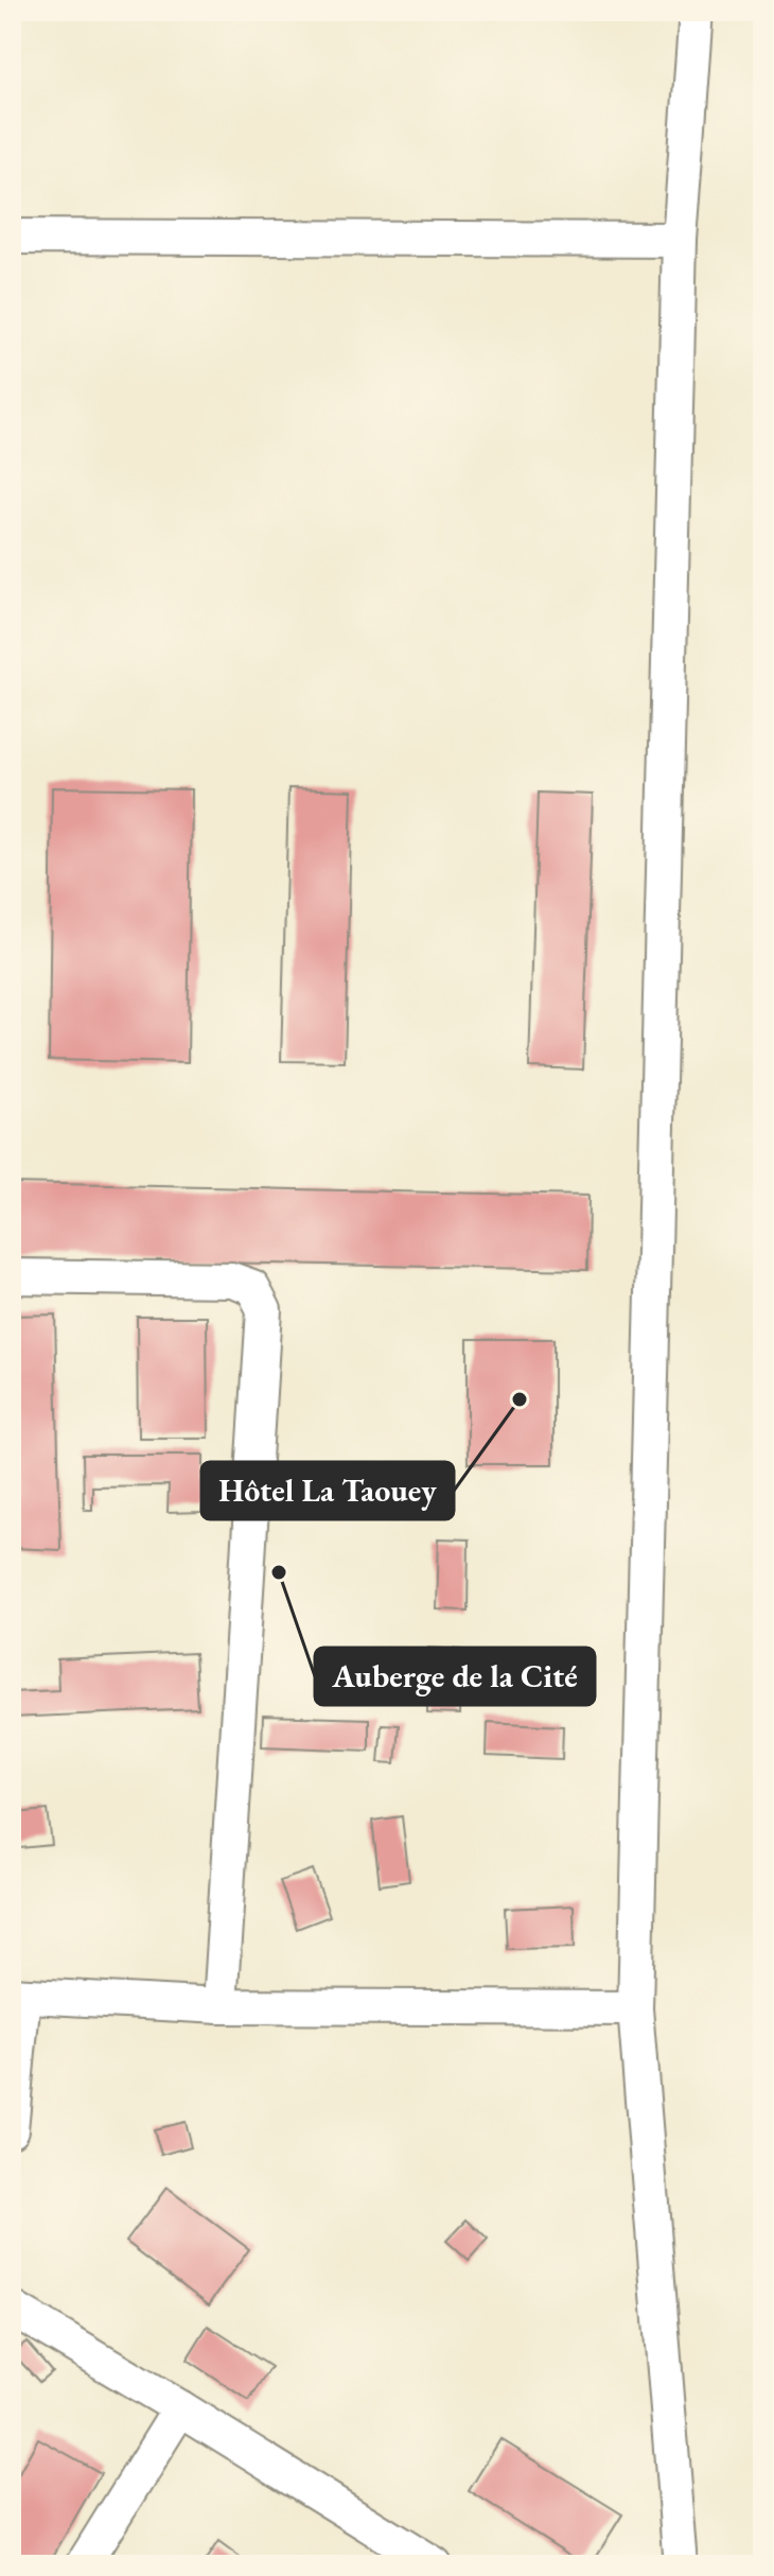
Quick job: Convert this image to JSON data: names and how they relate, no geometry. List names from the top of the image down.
{
  "places": ["Hôtel La Taouey", "Auberge de la Cité"]
}
